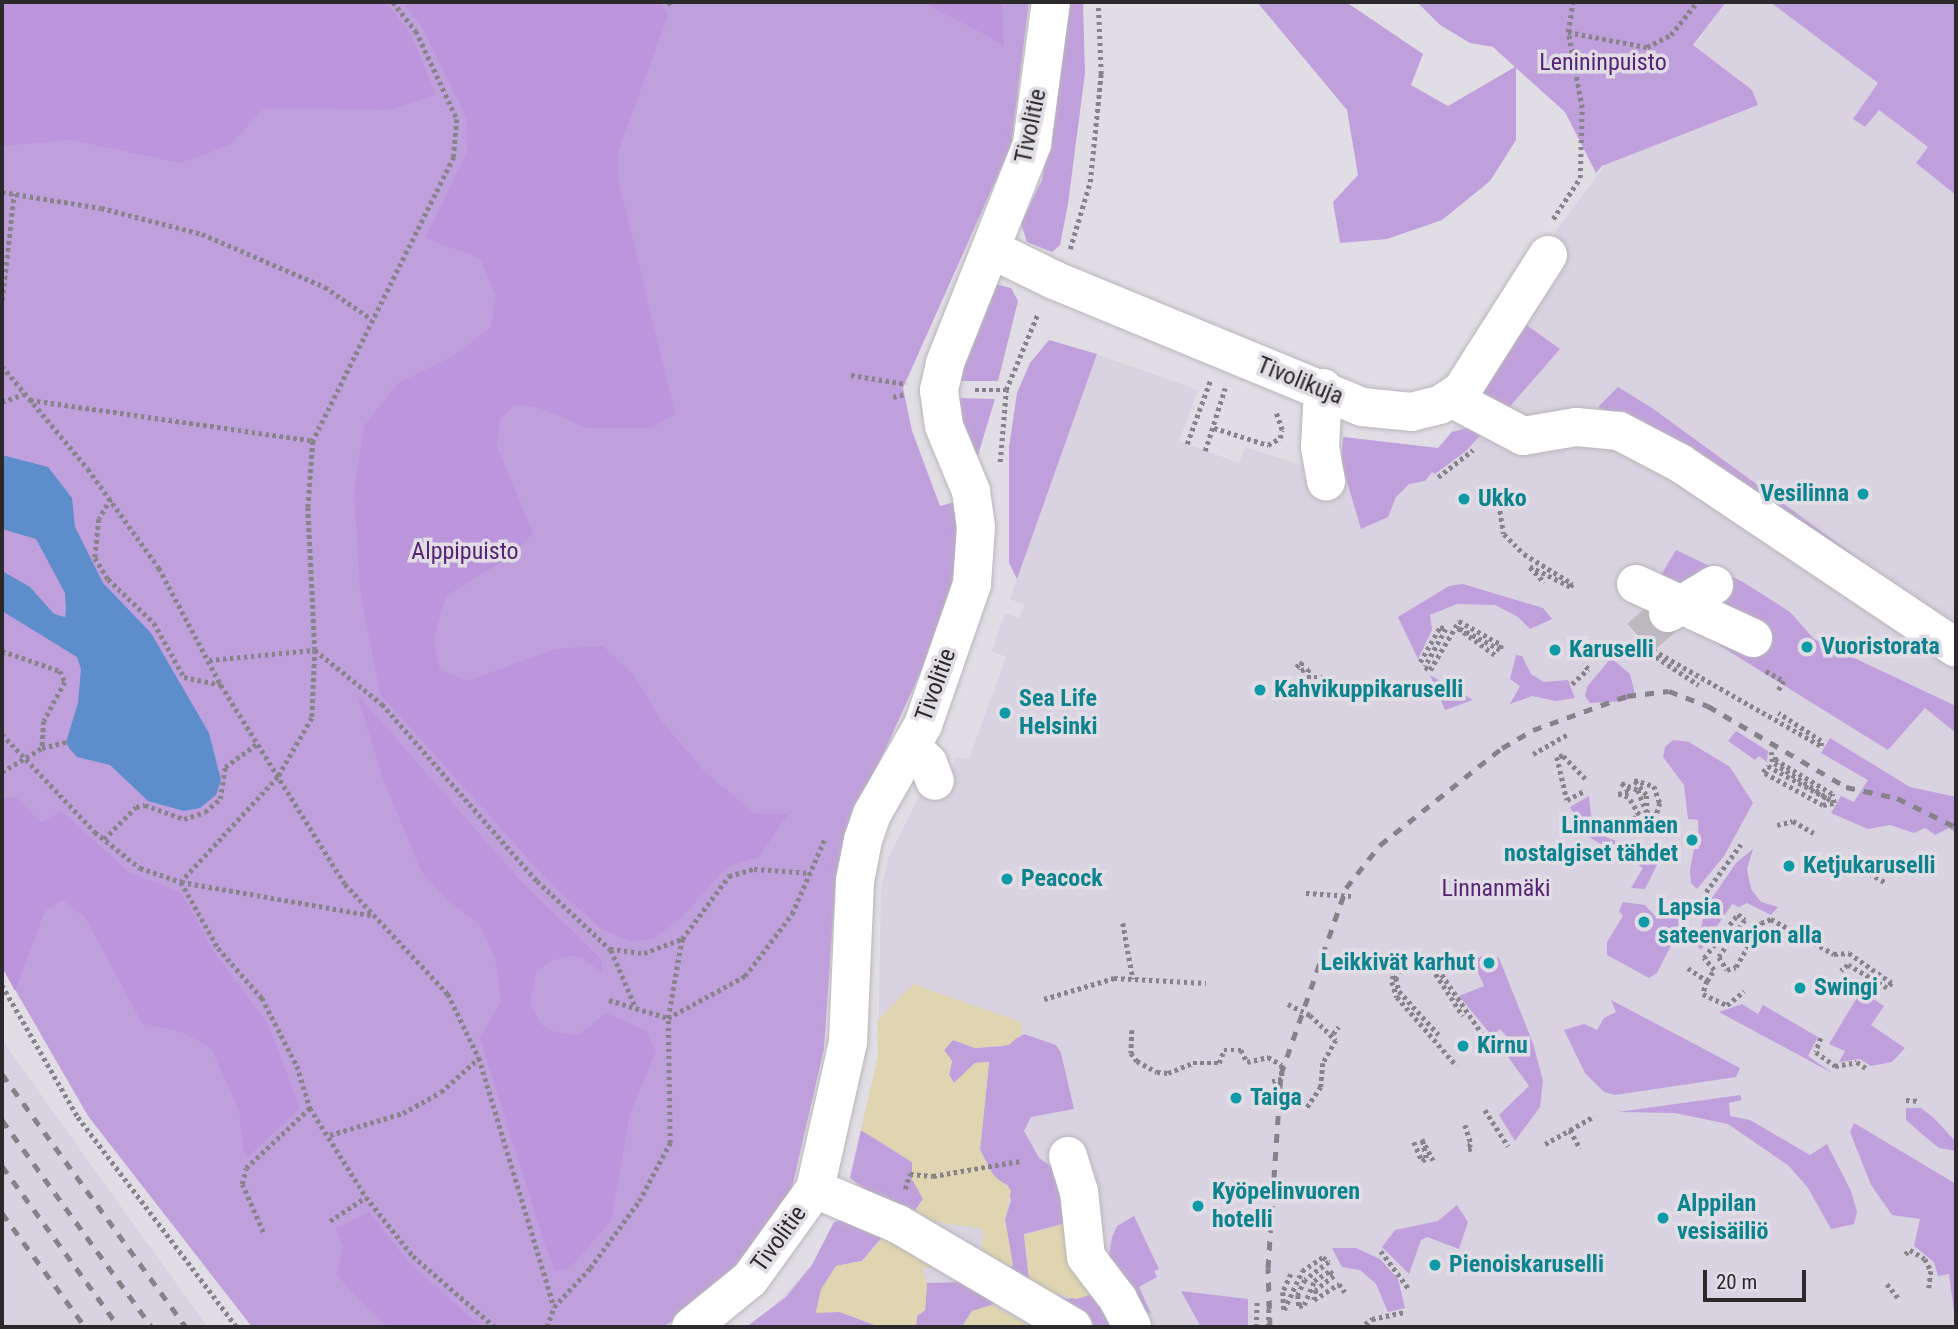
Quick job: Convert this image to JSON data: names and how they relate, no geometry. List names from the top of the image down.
{
  "streets": {
    "street": ["Tivolitie", "Tivolikuja"]
  },
  "crossings": [
    ["Tivolitie", "Tivolikuja"]
  ],
  "parks": ["Lenininpuisto", "Alppipuisto", "Linnanmäki"],
  "places": [
    "Vesilinna",
    "Ukko",
    "Vuoristorata",
    "Karuselli",
    "Kahvikuppikaruselli",
    "Sea Life Helsinki",
    "Linnanmäen nostalgiset tähdet",
    "Ketjukaruselli",
    "Peacock",
    "Lapsia sateenvarjon alla",
    "Leikkivät karhut",
    "Swingi",
    "Kirnu",
    "Taiga",
    "Kyöpelinvuoren hotelli",
    "Alppilan vesisäiliö",
    "Pienoiskaruselli"
  ],
  "scale_bar": "20 m"
}
